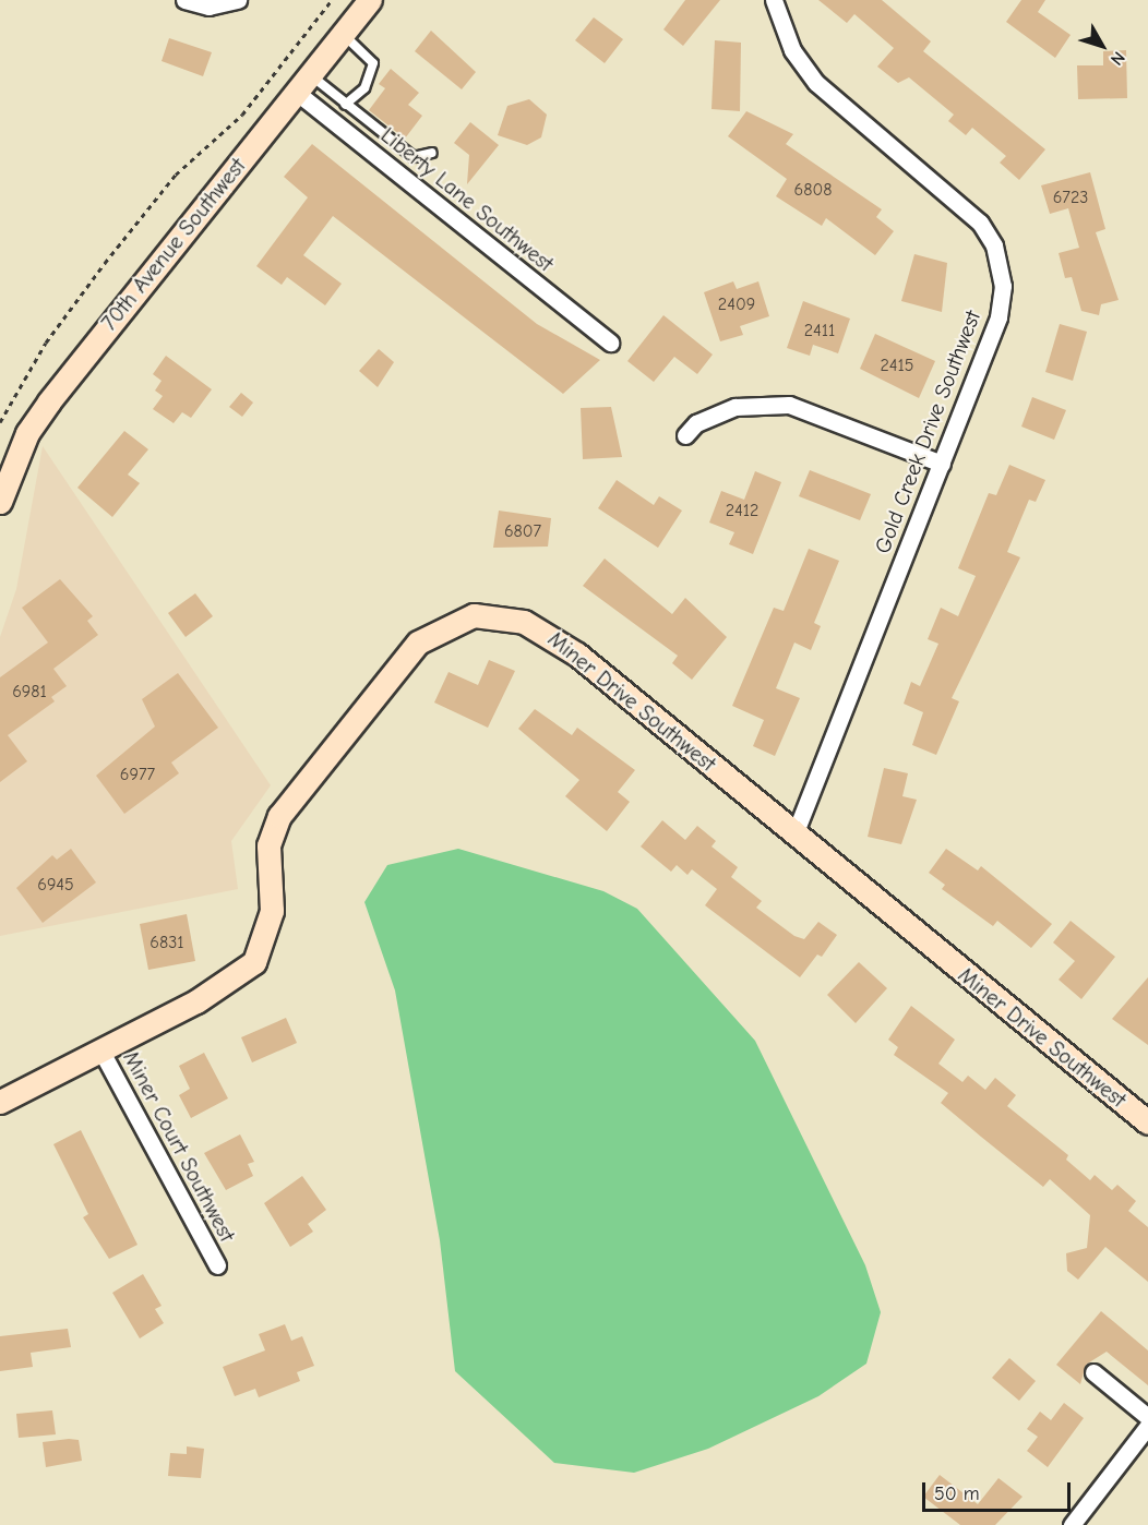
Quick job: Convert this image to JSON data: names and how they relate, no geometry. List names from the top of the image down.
{
  "streets": {
    "street": [
      "Liberty Lane Southwest",
      "70th Avenue Southwest",
      "Gold Creek Drive Southwest",
      "Miner Drive Southwest",
      "Miner Court Southwest"
    ]
  },
  "crossings": [
    ["Liberty Lane Southwest", "70th Avenue Southwest"],
    ["Gold Creek Drive Southwest", "Miner Drive Southwest"],
    ["Miner Drive Southwest", "Miner Court Southwest"]
  ],
  "house_numbers": [
    "6808",
    "6723",
    "2409",
    "2411",
    "2415",
    "2412",
    "6807",
    "6981",
    "6977",
    "6945",
    "6831"
  ],
  "scale_bar": "50 m",
  "north": "bottom right"
}
